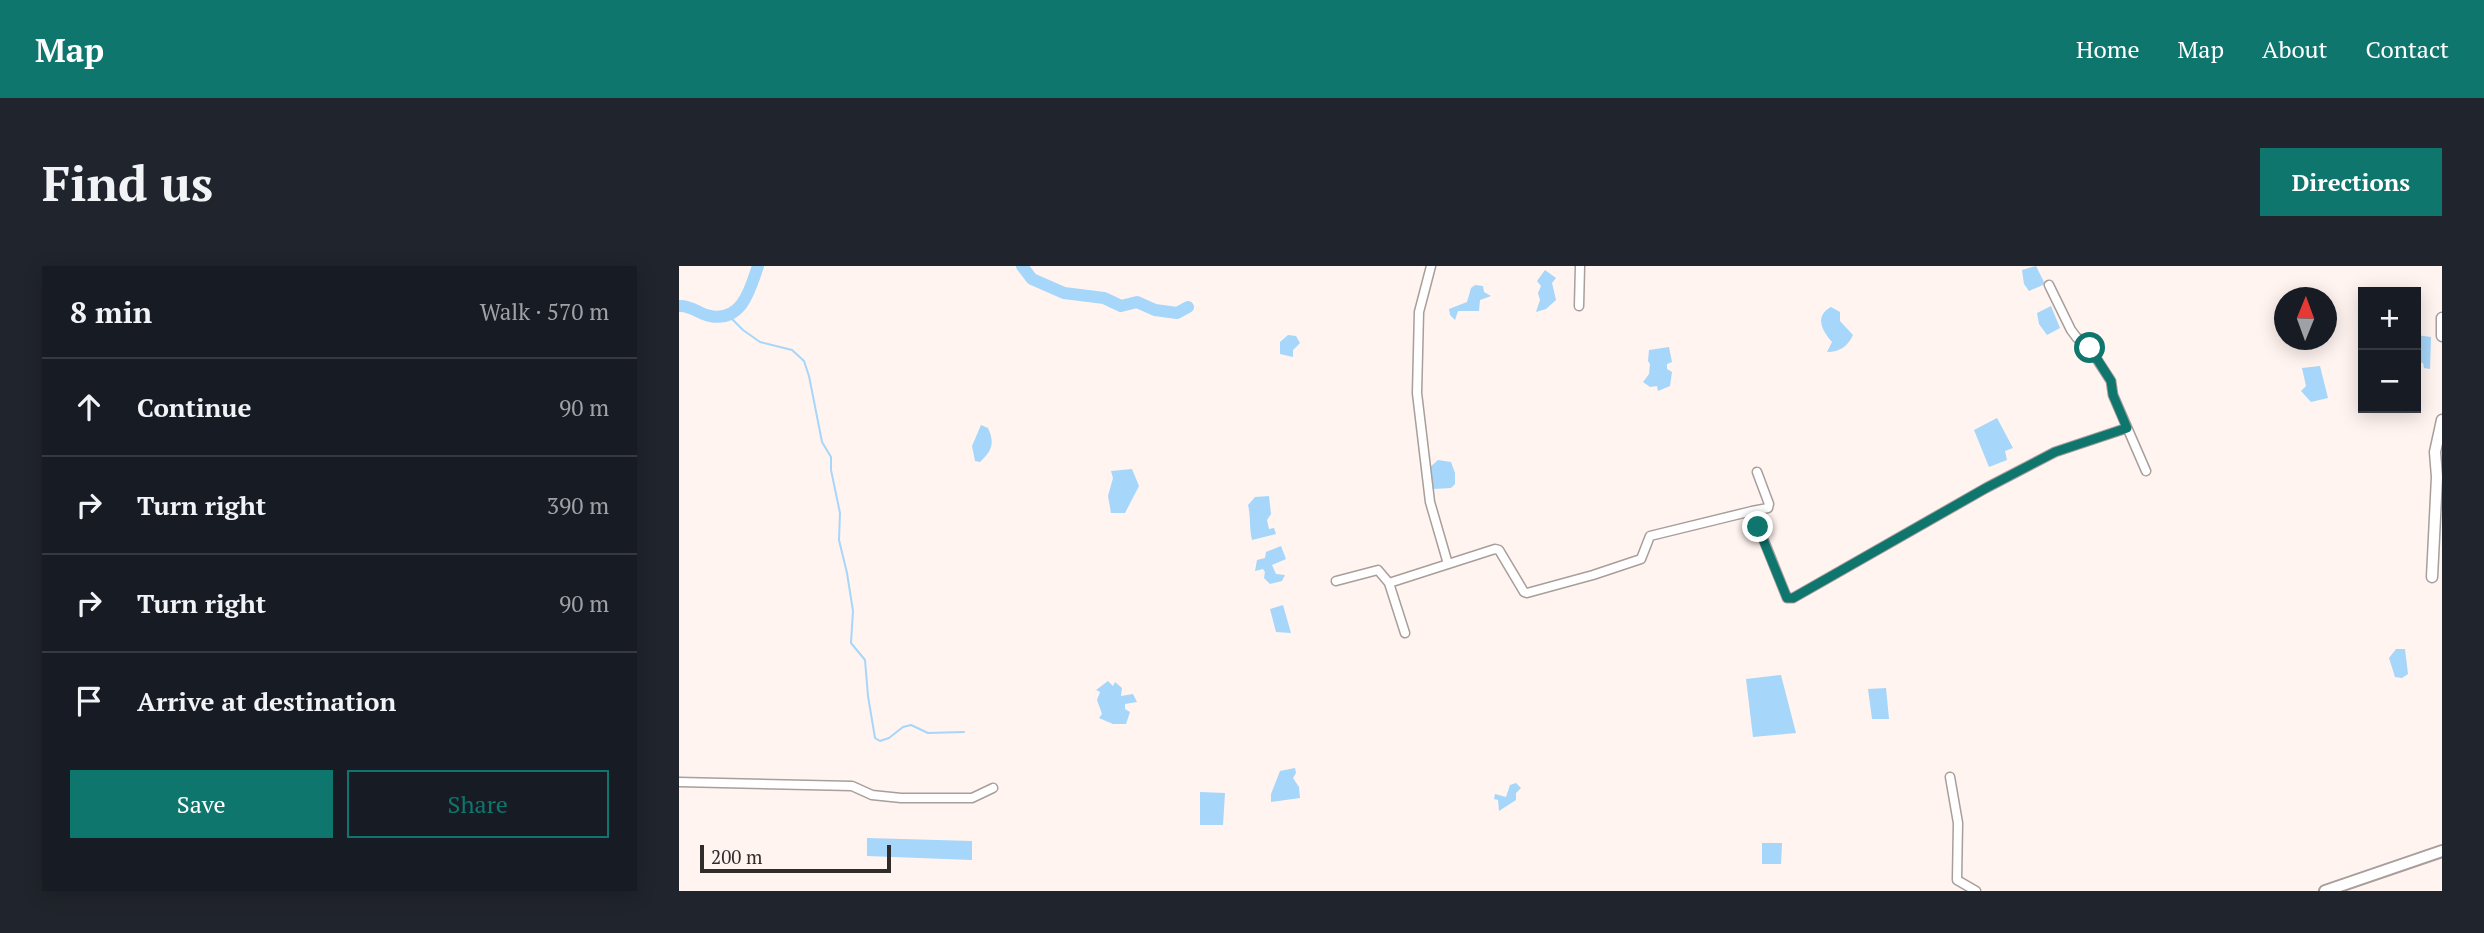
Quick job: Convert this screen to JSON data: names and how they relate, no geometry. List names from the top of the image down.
{
  "scale_bar": "200 m",
  "north": "top",
  "page": {
    "header": "Map",
    "nav": [
      "Home",
      "Map",
      "About",
      "Contact"
    ],
    "buttons": [
      "Directions",
      ["Save", "Share"]
    ],
    "title": "Find us",
    "heading": ["8 min", "Walk · 570 m"],
    "map_buttons": ["+", "−"],
    "list": [
      ["Continue", "90 m"],
      ["Turn right", "390 m"],
      ["Turn right", "90 m"],
      "Arrive at destination"
    ],
    "scale": "200 m"
  }
}
